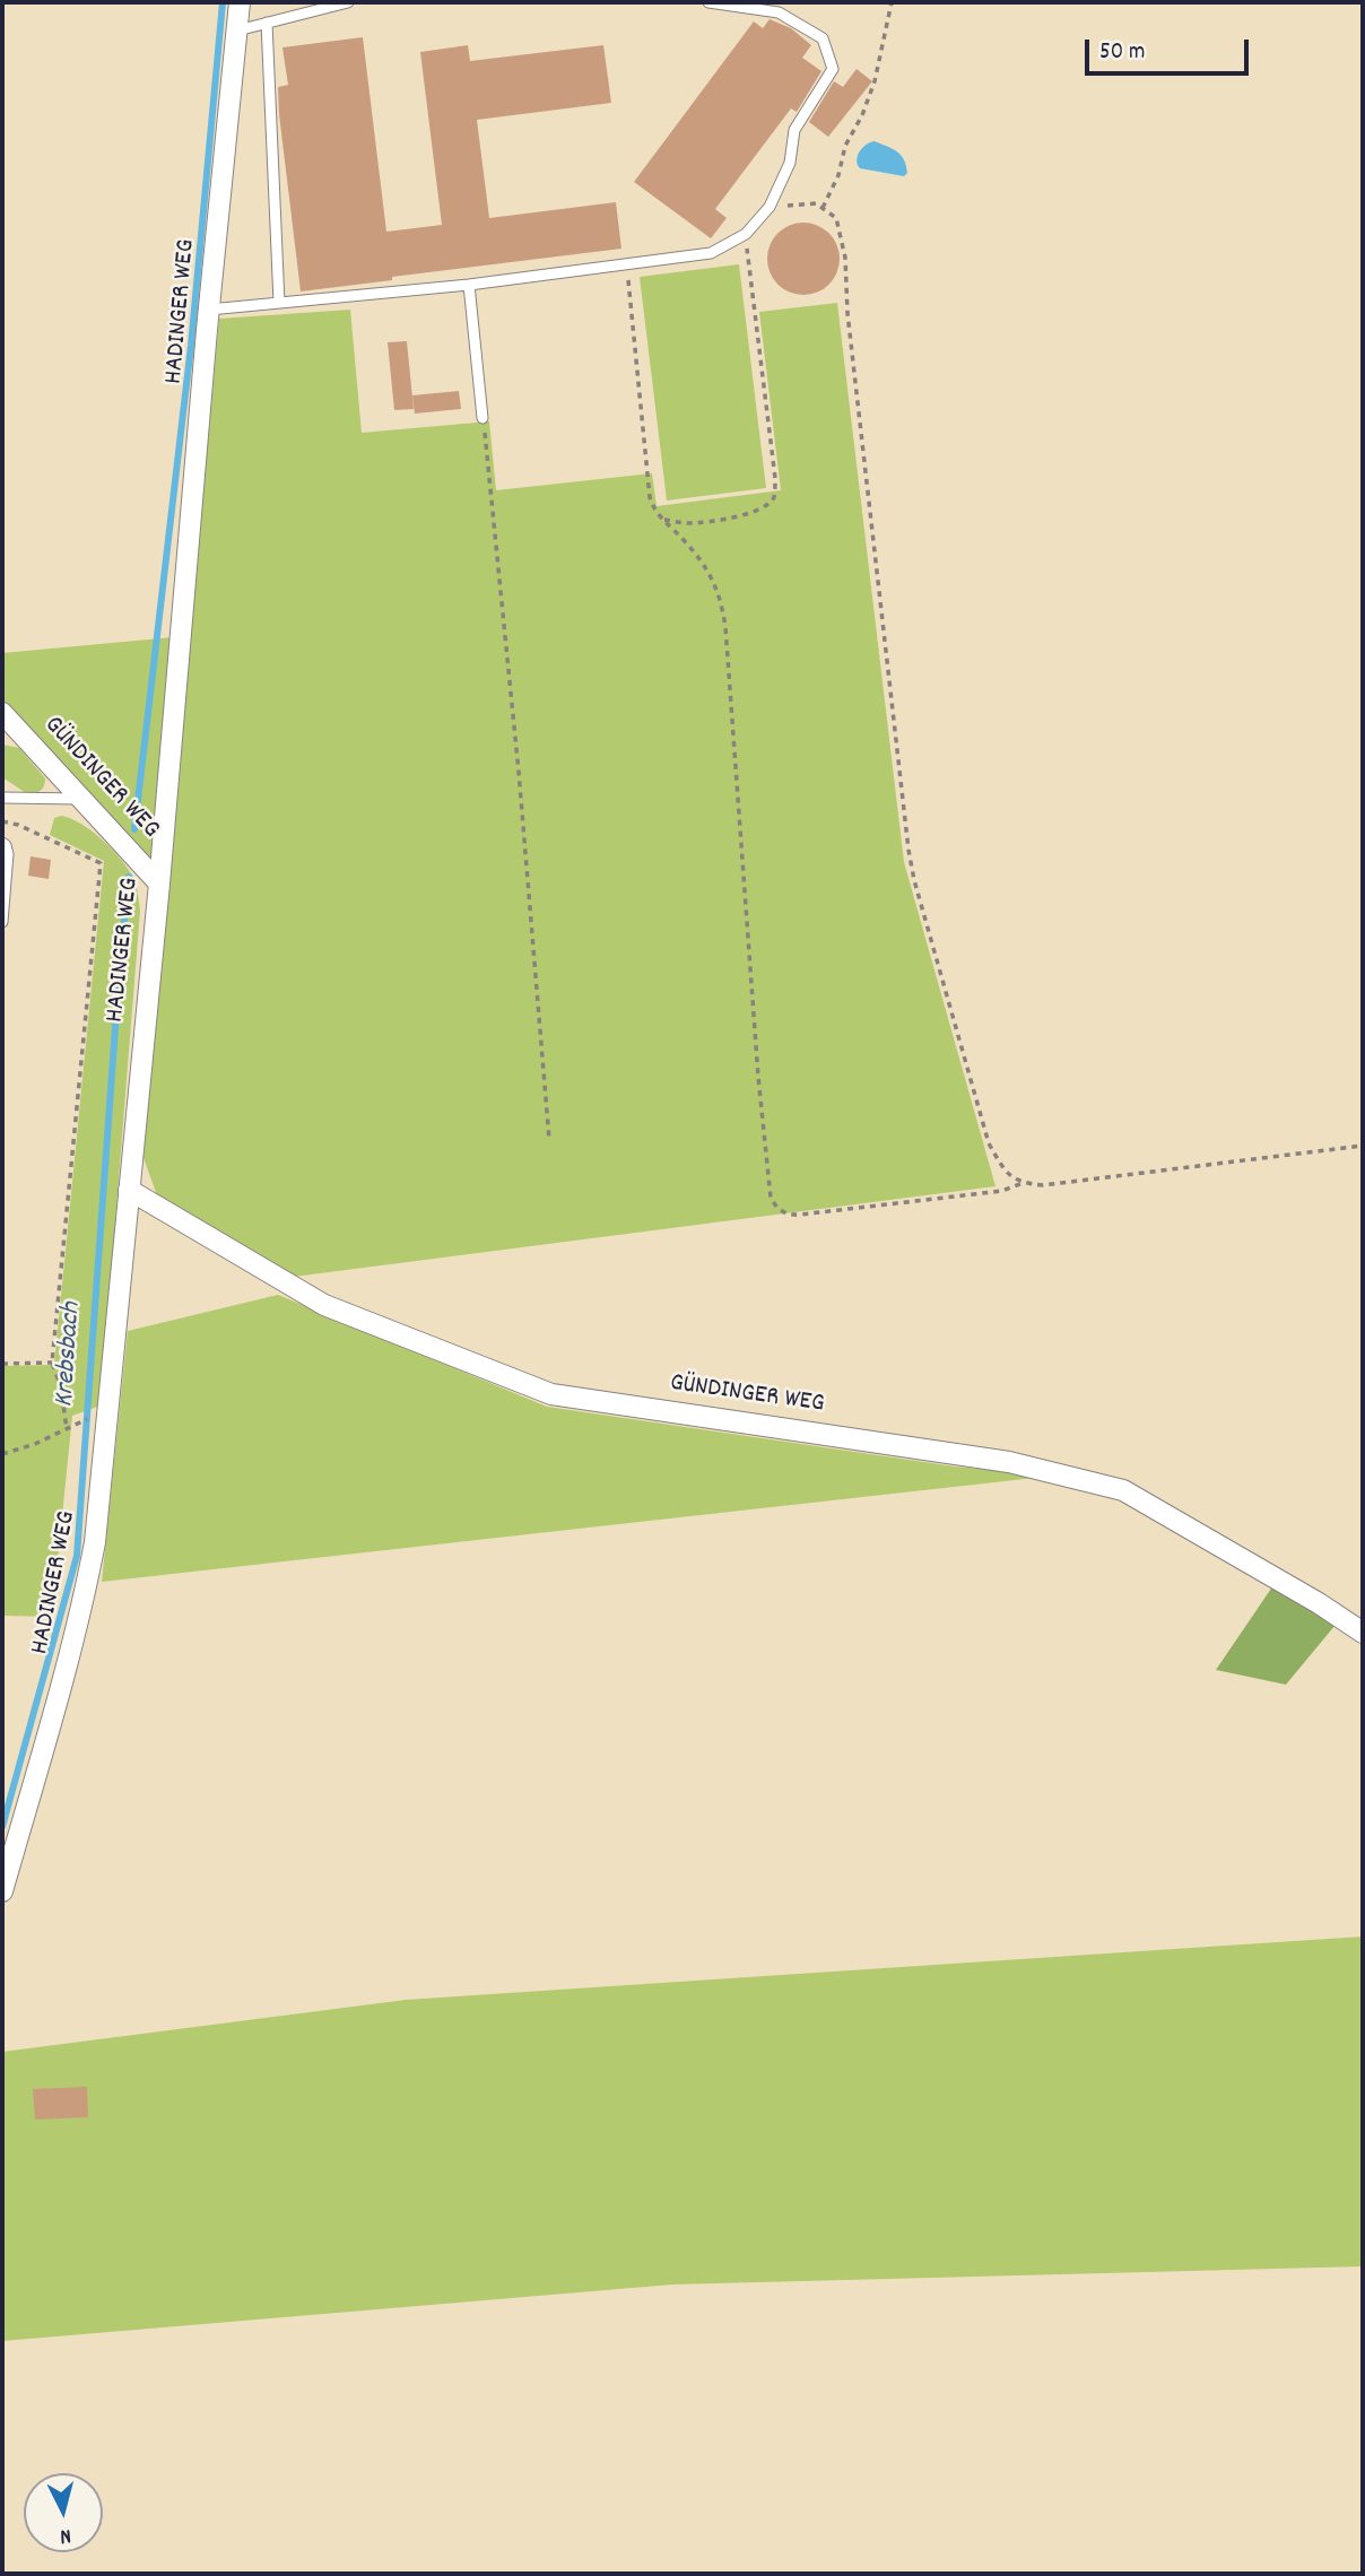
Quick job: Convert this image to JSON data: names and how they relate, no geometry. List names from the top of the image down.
{
  "streets": {
    "street": ["HADINGER WEG", "GÜNDINGER WEG"]
  },
  "crossings": [
    ["HADINGER WEG", "GÜNDINGER WEG"]
  ],
  "water": ["Krebsbach"],
  "scale_bar": "50 m",
  "north": "bottom"
}
